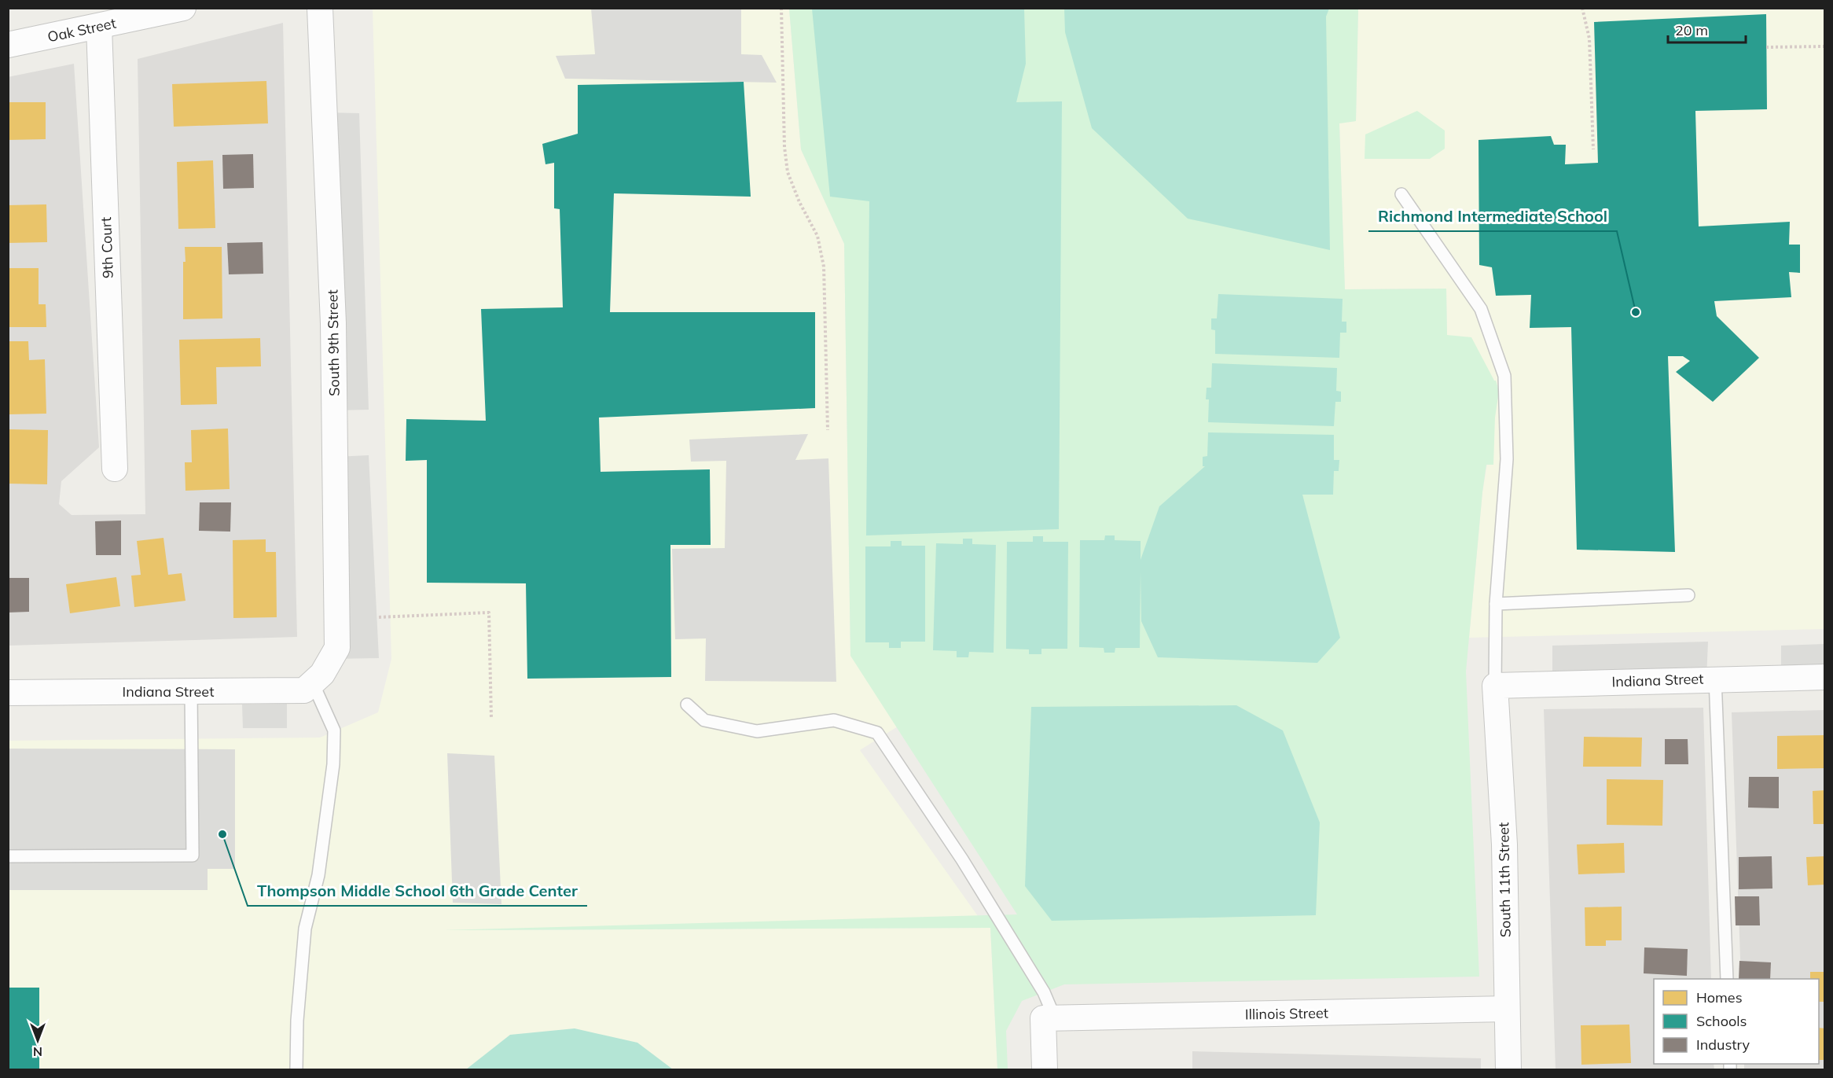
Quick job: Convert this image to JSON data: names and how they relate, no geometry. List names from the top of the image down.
{
  "streets": {
    "street": [
      "Oak Street",
      "9th Court",
      "South 9th Street",
      "Indiana Street",
      "South 11th Street",
      "Illinois Street"
    ]
  },
  "crossings": [
    ["Oak Street", "9th Court"],
    ["South 9th Street", "Indiana Street"],
    ["Indiana Street", "South 11th Street"],
    ["South 11th Street", "Illinois Street"]
  ],
  "places": ["Richmond Intermediate School", "Thompson Middle School 6th Grade Center"],
  "legend": ["Homes", "Schools", "Industry"],
  "scale_bar": "20 m",
  "north": "bottom"
}
